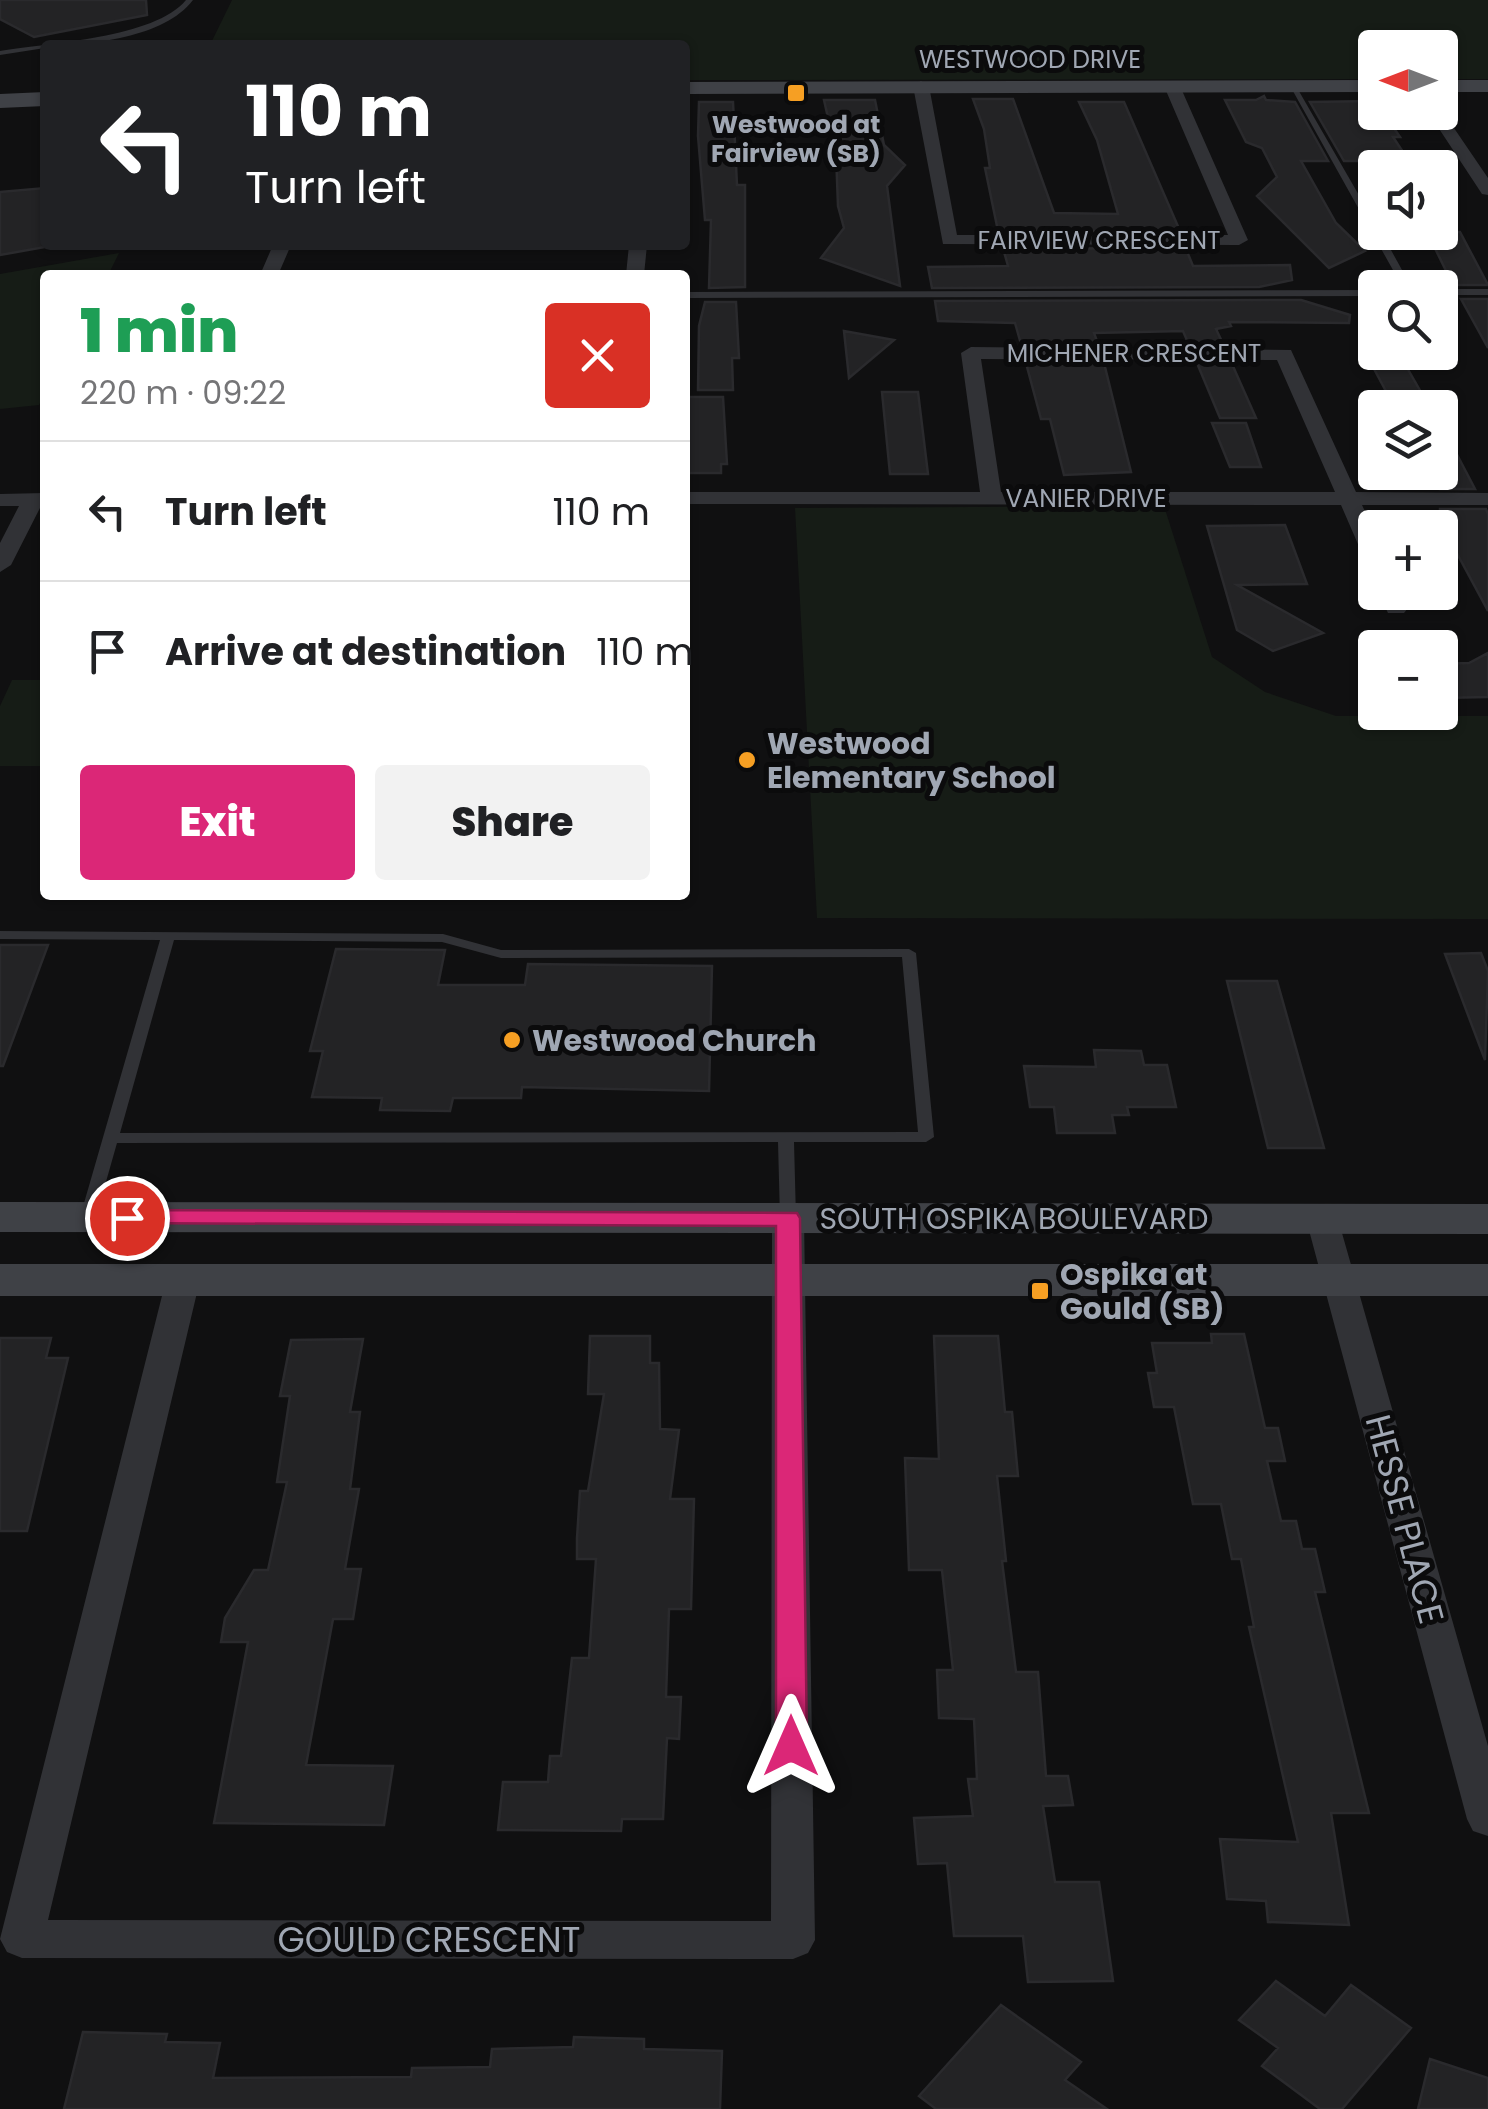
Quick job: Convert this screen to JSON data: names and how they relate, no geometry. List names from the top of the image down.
{
  "streets": {
    "main road": ["WESTWOOD DRIVE", "SOUTH OSPIKA BOULEVARD"],
    "street": [
      "FAIRVIEW CRESCENT",
      "MICHENER CRESCENT",
      "VANIER DRIVE",
      "HESSE PLACE",
      "GOULD CRESCENT"
    ]
  },
  "crossings": [
    ["WESTWOOD DRIVE", "FAIRVIEW CRESCENT"],
    ["MICHENER CRESCENT", "VANIER DRIVE"],
    ["SOUTH OSPIKA BOULEVARD", "HESSE PLACE"],
    ["SOUTH OSPIKA BOULEVARD", "GOULD CRESCENT"]
  ],
  "places": {
    "transit": ["Westwood at Fairview (SB)", "Ospika at Gould (SB)"],
    "other": ["Westwood Elementary School", "Westwood Church"]
  },
  "north": "left",
  "page": {
    "map_buttons": ["+", "−"],
    "turn": ["110 m", "Turn left"],
    "heading": ["1 min", "220 m · 09:22"],
    "list": [
      {
        "name": "Turn left",
        "value": "110 m"
      },
      {
        "name": "Arrive at destination",
        "value": "110 m"
      }
    ],
    "buttons": ["Exit", "Share"]
  }
}
